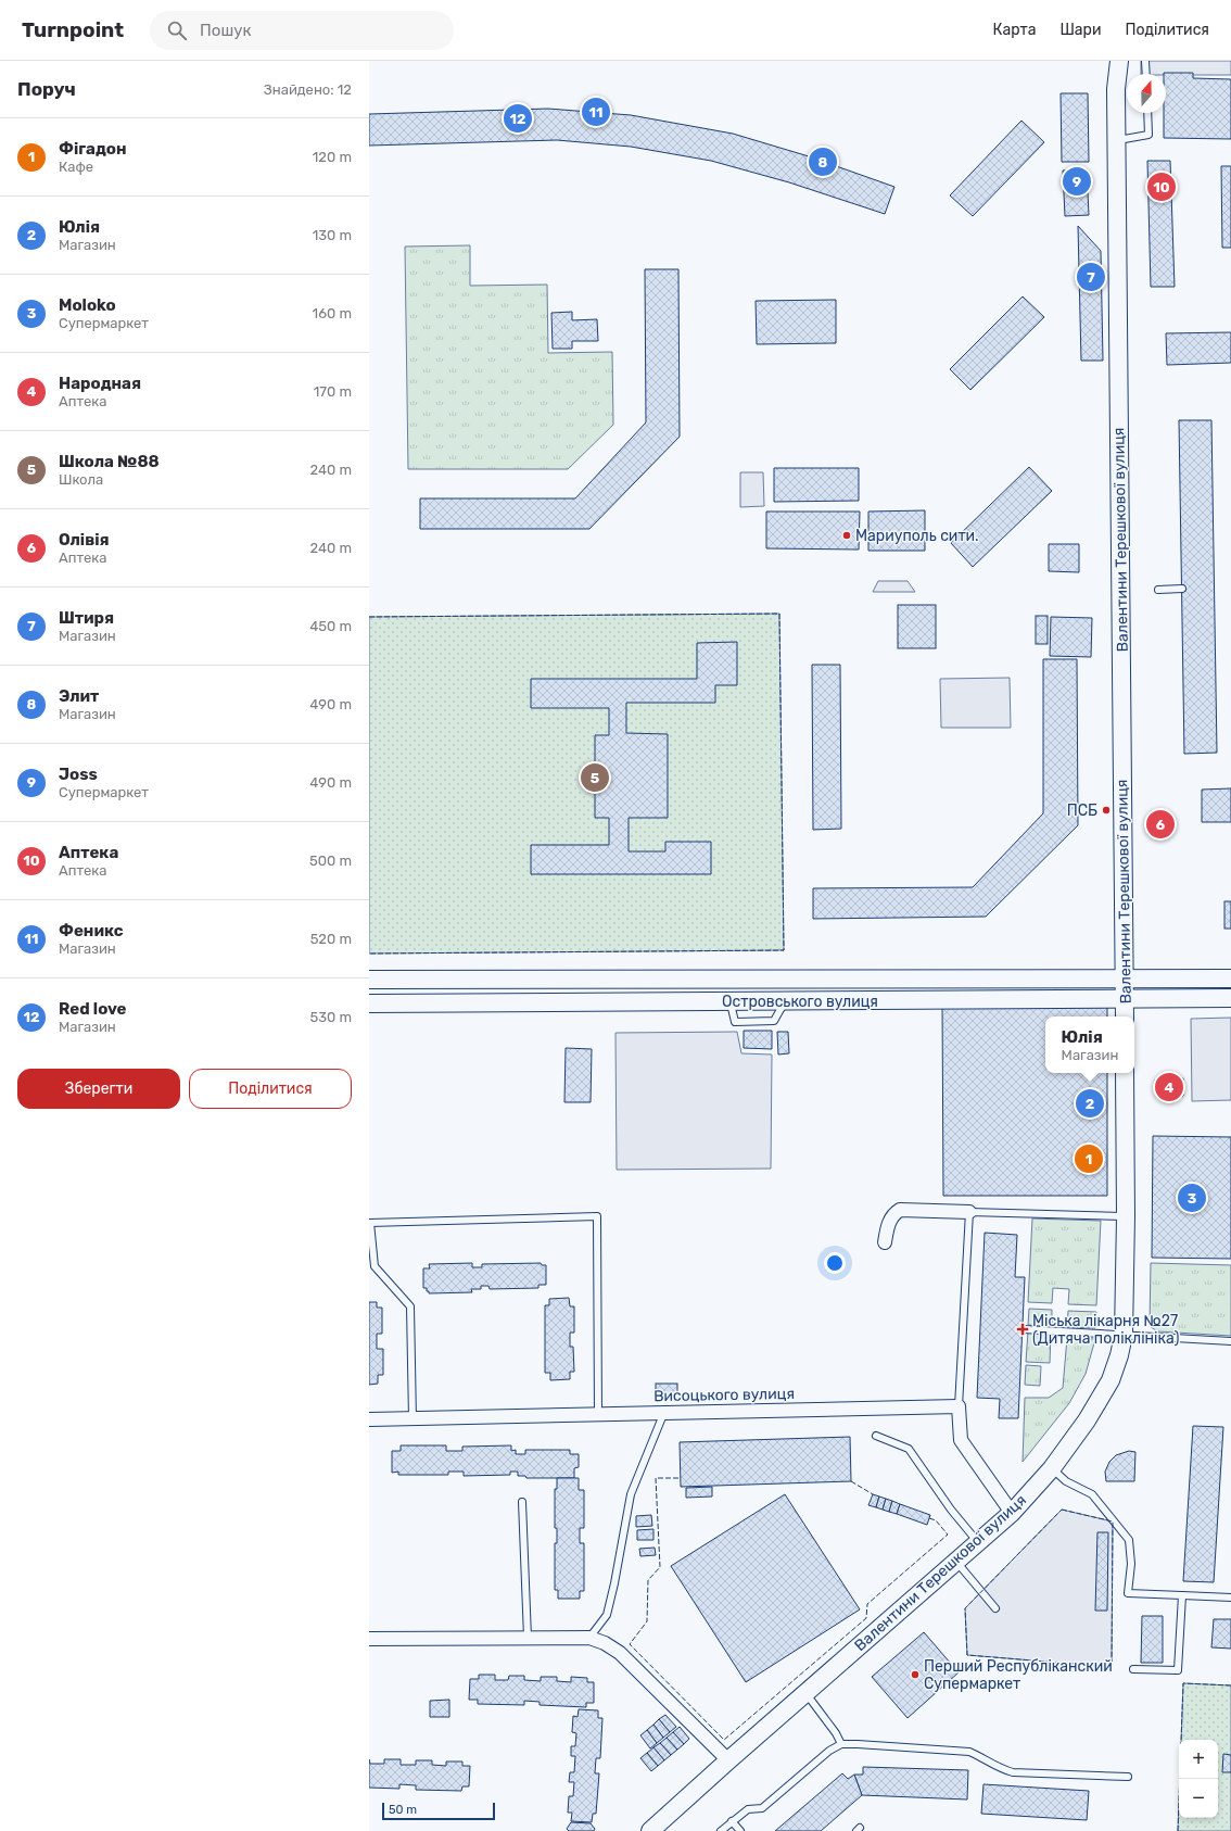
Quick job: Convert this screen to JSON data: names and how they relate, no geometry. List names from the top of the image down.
{
  "streets": {
    "street": ["Валентини Терешкової вулиця", "Островського вулиця", "Висоцького вулиця"]
  },
  "crossings": [
    ["Валентини Терешкової вулиця", "Островського вулиця"]
  ],
  "places": {
    "other": ["Мариуполь сити.", "ПСБ", "Перший Республiканский Супермаркет"],
    "health": ["Міська лікарня №27 (Дитяча поліклініка)"]
  },
  "scale_bar": "50 m",
  "north": "top",
  "page": {
    "header": "Turnpoint",
    "search": "Пошук",
    "nav": ["Карта", "Шари", "Поділитися"],
    "heading": ["Поруч", "Знайдено: 12"],
    "pins": [
      "11",
      "12",
      "8",
      "9",
      "10",
      "7",
      "5",
      "6",
      "4",
      "2",
      "1",
      "3"
    ],
    "list": [
      {
        "mark": "1",
        "name": "Фігадон",
        "note": "Кафе",
        "value": "120 m"
      },
      {
        "mark": "2",
        "name": "Юлія",
        "note": "Магазин",
        "value": "130 m"
      },
      {
        "mark": "3",
        "name": "Moloko",
        "note": "Супермаркет",
        "value": "160 m"
      },
      {
        "mark": "4",
        "name": "Народная",
        "note": "Аптека",
        "value": "170 m"
      },
      {
        "mark": "5",
        "name": "Школа №88",
        "note": "Школа",
        "value": "240 m"
      },
      {
        "mark": "6",
        "name": "Олівія",
        "note": "Аптека",
        "value": "240 m"
      },
      {
        "mark": "7",
        "name": "Штиря",
        "note": "Магазин",
        "value": "450 m"
      },
      {
        "mark": "8",
        "name": "Элит",
        "note": "Магазин",
        "value": "490 m"
      },
      {
        "mark": "9",
        "name": "Joss",
        "note": "Супермаркет",
        "value": "490 m"
      },
      {
        "mark": "10",
        "name": "Аптека",
        "note": "Аптека",
        "value": "500 m"
      },
      {
        "mark": "11",
        "name": "Феникс",
        "note": "Магазин",
        "value": "520 m"
      },
      {
        "mark": "12",
        "name": "Red love",
        "note": "Магазин",
        "value": "530 m"
      }
    ],
    "popup": ["Юлія", "Магазин"],
    "buttons": ["Зберегти", "Поділитися"],
    "map_buttons": ["+", "−"],
    "scale": "50 m"
  }
}
